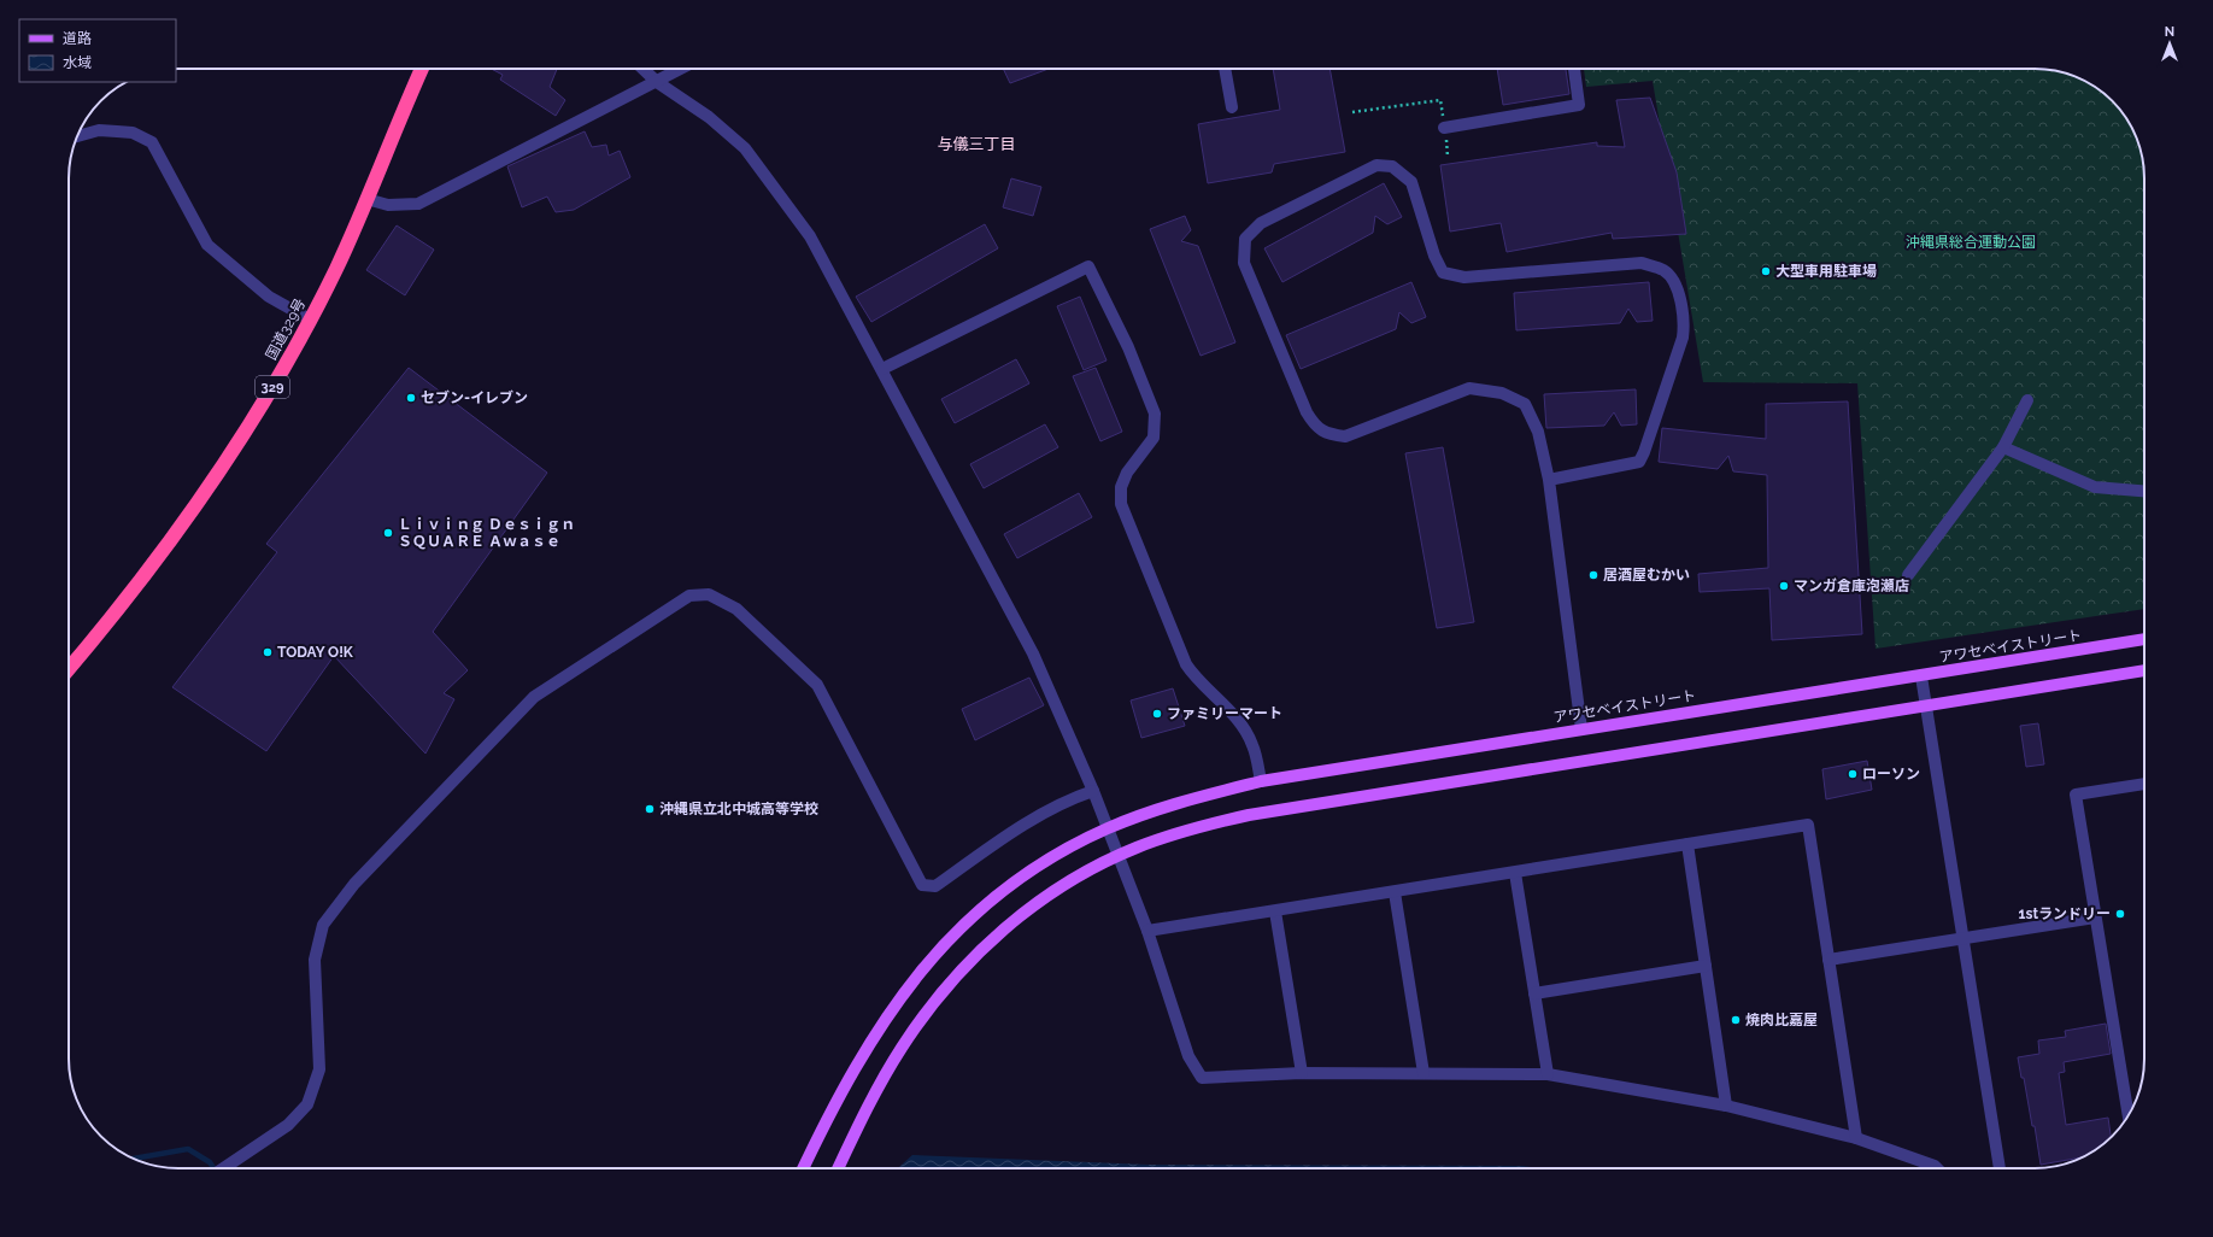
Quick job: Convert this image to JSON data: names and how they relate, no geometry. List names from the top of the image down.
{
  "streets": {
    "highway": ["国道329号", "329"],
    "main road": ["アワセベイストリート"]
  },
  "districts": ["与儀三丁目"],
  "parks": ["沖縄県総合運動公園"],
  "places": [
    "大型車用駐車場",
    "セブン-イレブン",
    "Ｌｉｖｉｎｇ Ｄｅｓｉｇｎ ＳＱＵＡＲＥ Ａｗａｓｅ",
    "居酒屋むかい",
    "マンガ倉庫泡瀬店",
    "TODAY O!K",
    "ファミリーマート",
    "ローソン",
    "沖縄県立北中城高等学校",
    "1stランドリー",
    "焼肉比嘉屋"
  ],
  "legend": ["道路", "水域"],
  "north": "top"
}
